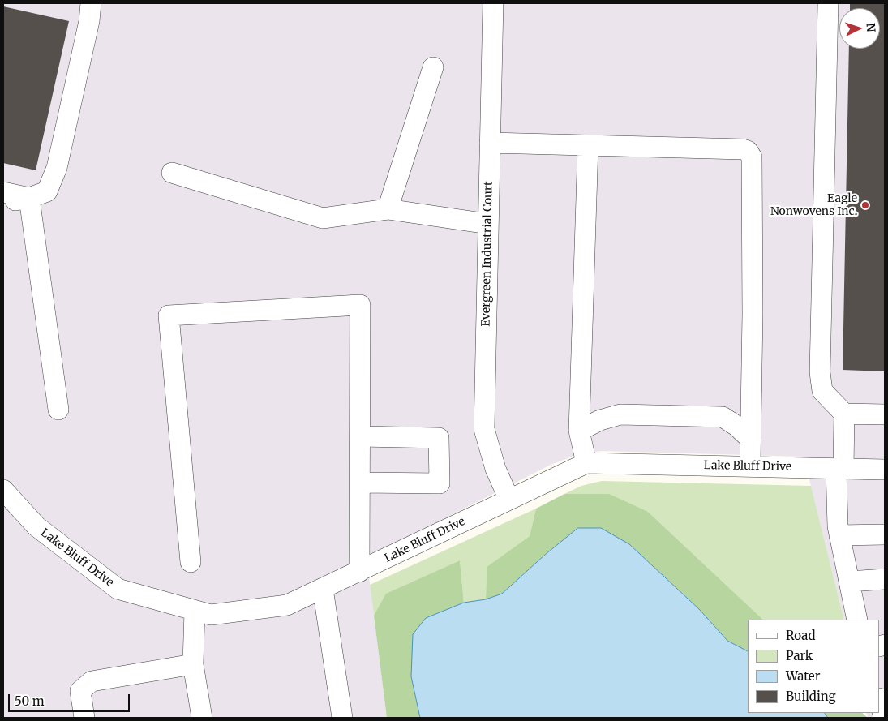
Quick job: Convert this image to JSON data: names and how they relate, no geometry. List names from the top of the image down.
{
  "streets": {
    "street": ["Evergreen Industrial Court", "Lake Bluff Drive"]
  },
  "crossings": [
    ["Evergreen Industrial Court", "Lake Bluff Drive"]
  ],
  "places": ["Eagle Nonwovens Inc."],
  "legend": [
    "Road",
    "Park",
    "Water",
    "Building"
  ],
  "scale_bar": "50 m",
  "north": "right"
}
